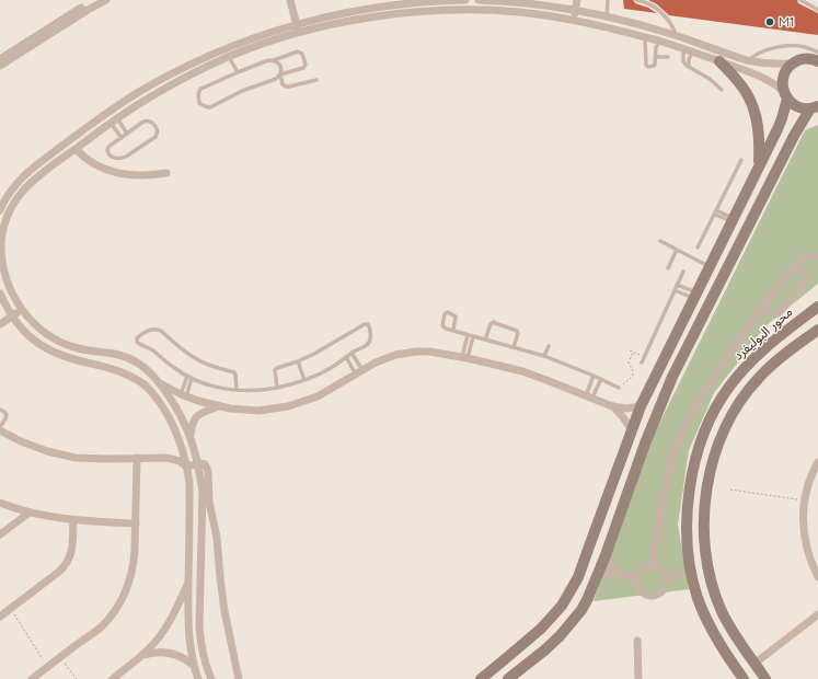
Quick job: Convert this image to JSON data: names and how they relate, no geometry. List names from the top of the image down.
{
  "streets": {
    "street": ["محور البوليفرد"]
  },
  "places": ["M1"]
}
